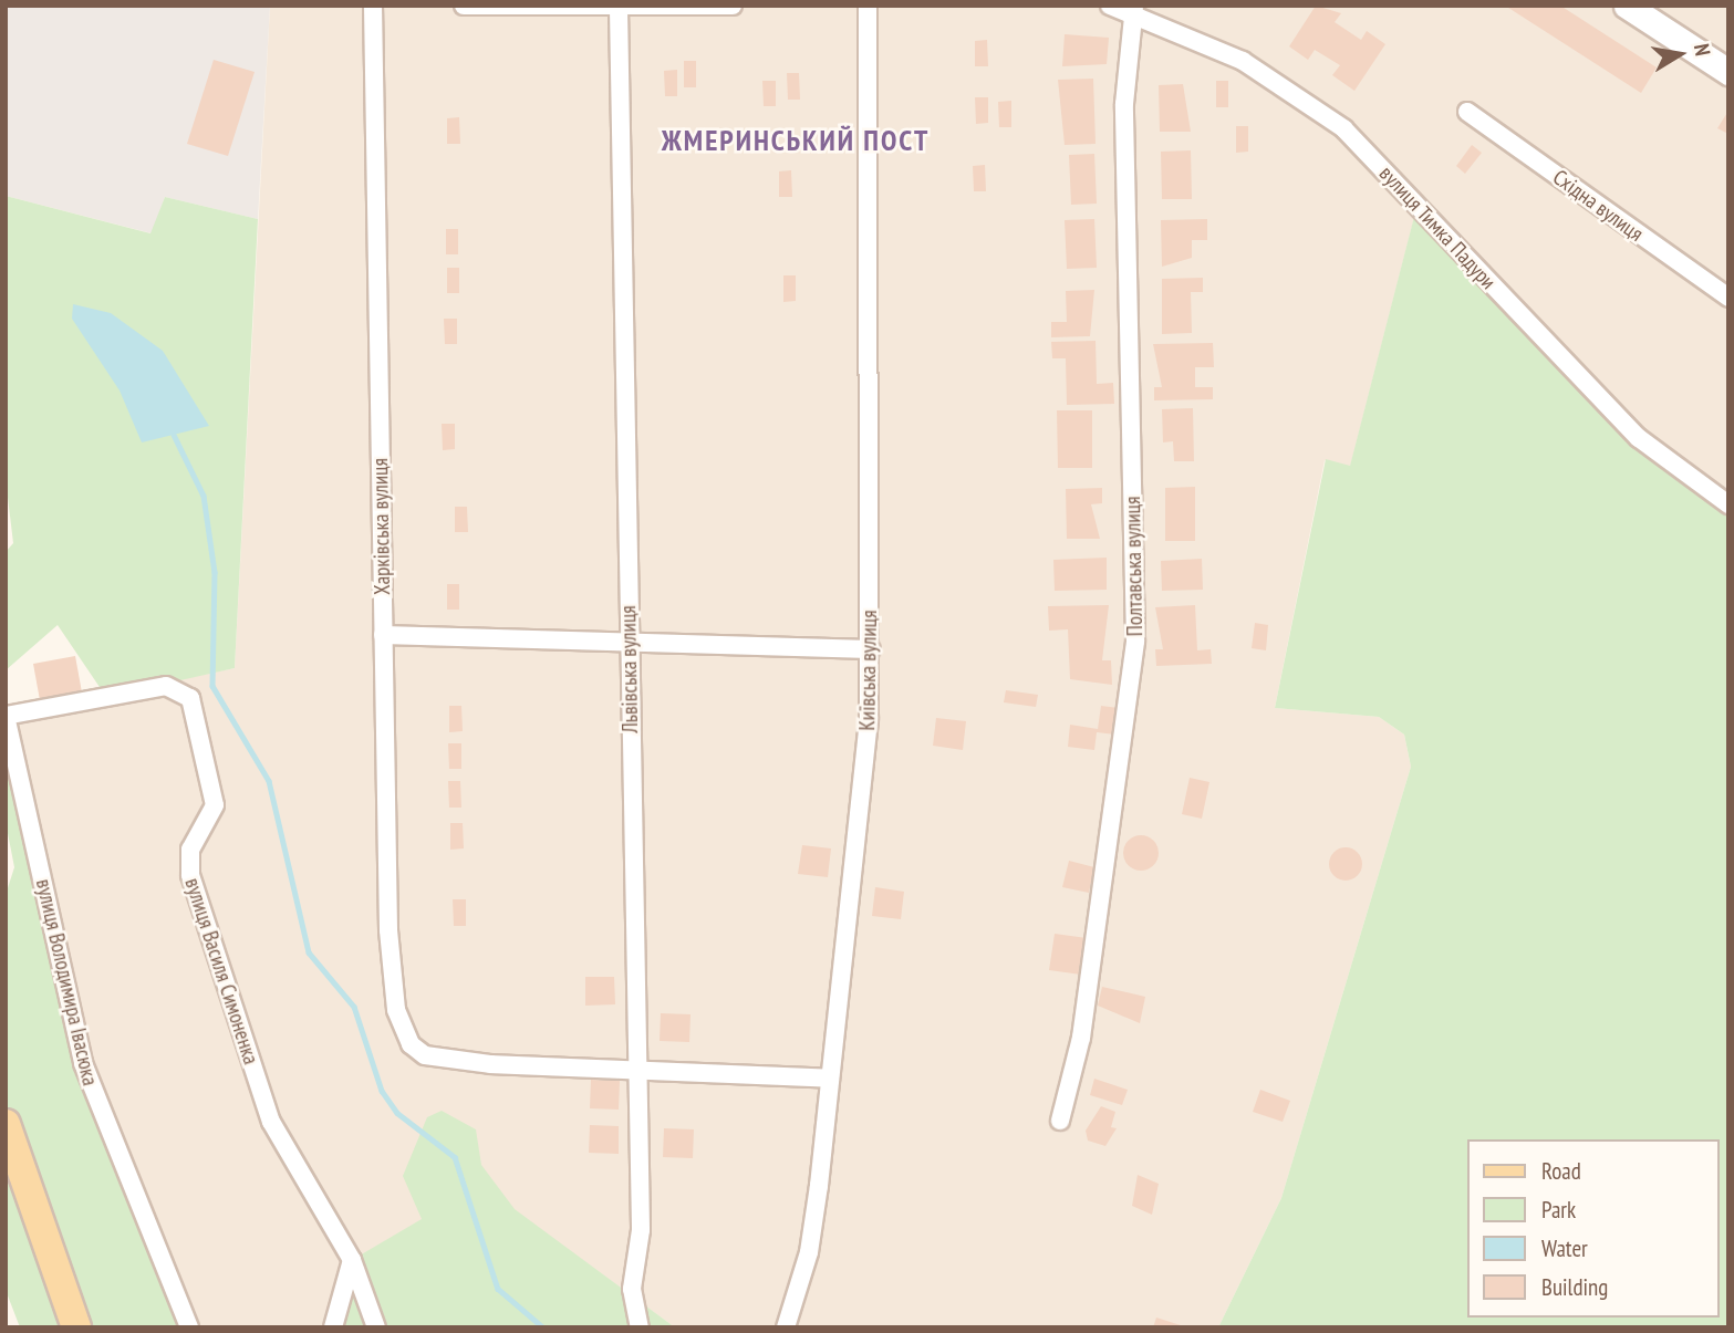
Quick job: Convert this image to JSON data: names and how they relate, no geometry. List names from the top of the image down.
{
  "streets": {
    "street": [
      "Східна вулиця",
      "вулиця Тимка Падури",
      "Харківська вулиця",
      "Полтавська вулиця",
      "Львівська вулиця",
      "Київська вулиця",
      "вулиця Василя Симоненка",
      "вулиця Володимира Івасюка"
    ]
  },
  "crossings": [
    ["вулиця Тимка Падури", "Полтавська вулиця"],
    ["Харківська вулиця", "Львівська вулиця"],
    ["вулиця Василя Симоненка", "вулиця Володимира Івасюка"]
  ],
  "districts": ["ЖМЕРИНСЬКИЙ ПОСТ"],
  "legend": [
    "Road",
    "Park",
    "Water",
    "Building"
  ],
  "north": "right"
}
